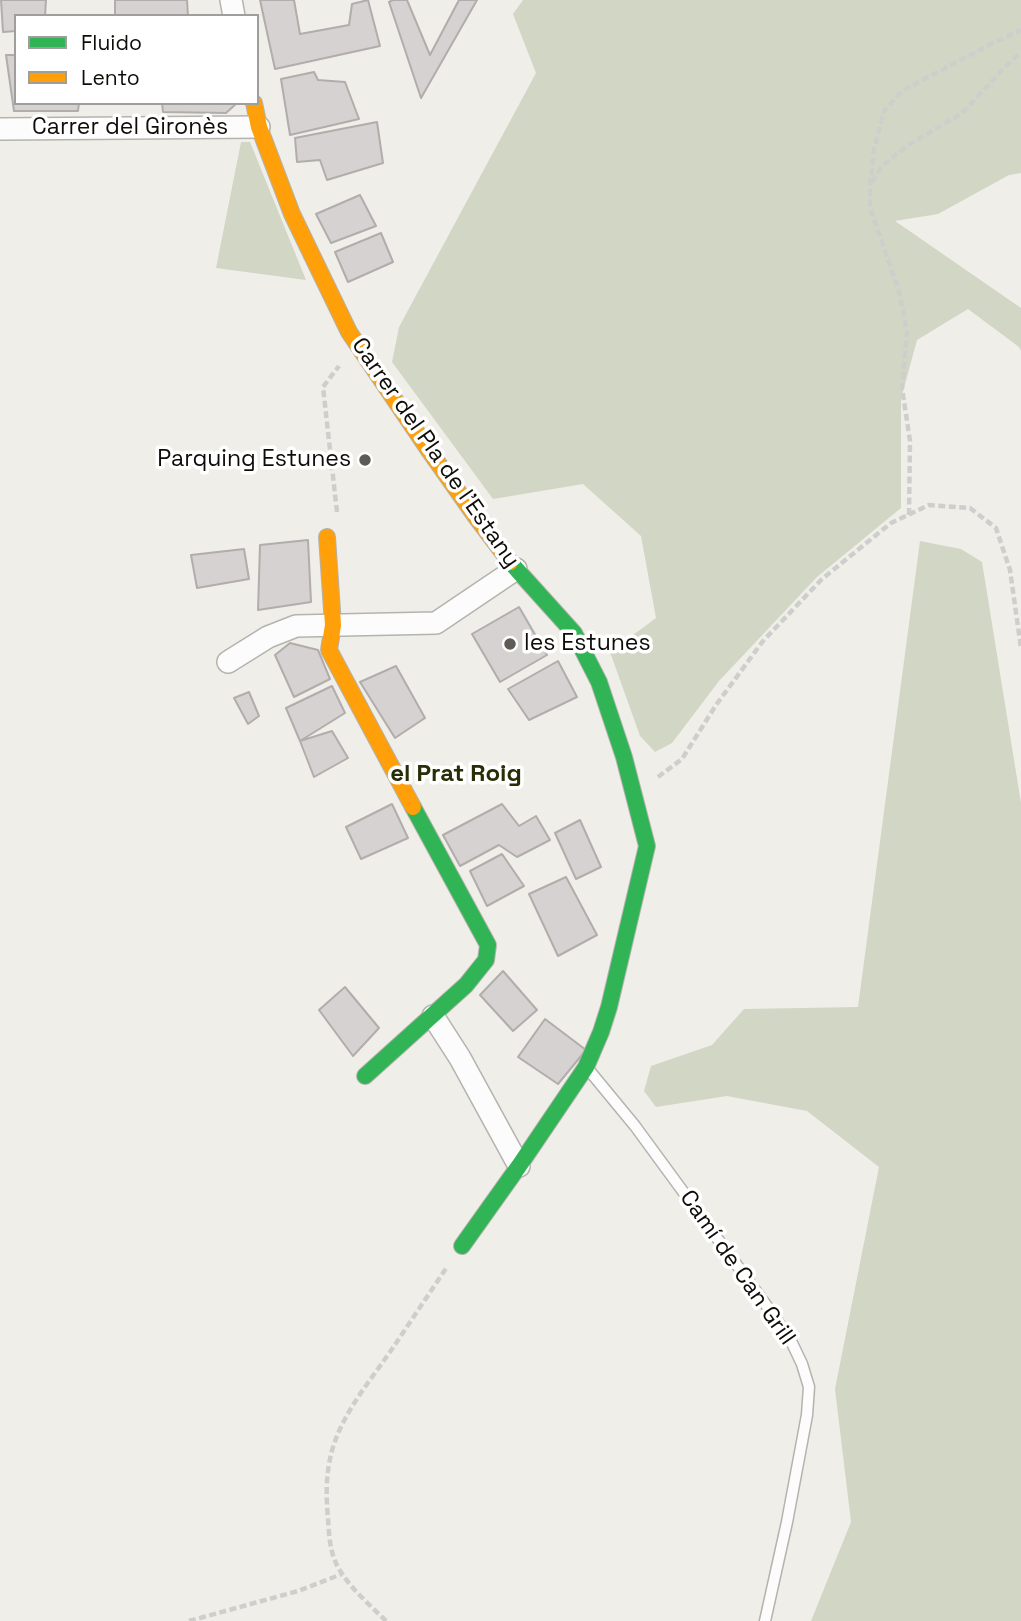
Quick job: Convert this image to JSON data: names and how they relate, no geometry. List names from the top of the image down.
{
  "streets": {
    "street": ["Carrer del Gironès", "Carrer del Pla de l'Estany"],
    "lane": ["Camí de Can Grill"]
  },
  "crossings": [
    ["Carrer del Gironès", "Carrer del Pla de l'Estany"],
    ["Carrer del Pla de l'Estany", "Camí de Can Grill"]
  ],
  "districts": ["el Prat Roig"],
  "places": ["Parquing Estunes", "les Estunes"],
  "legend": ["Fluido", "Lento"]
}
